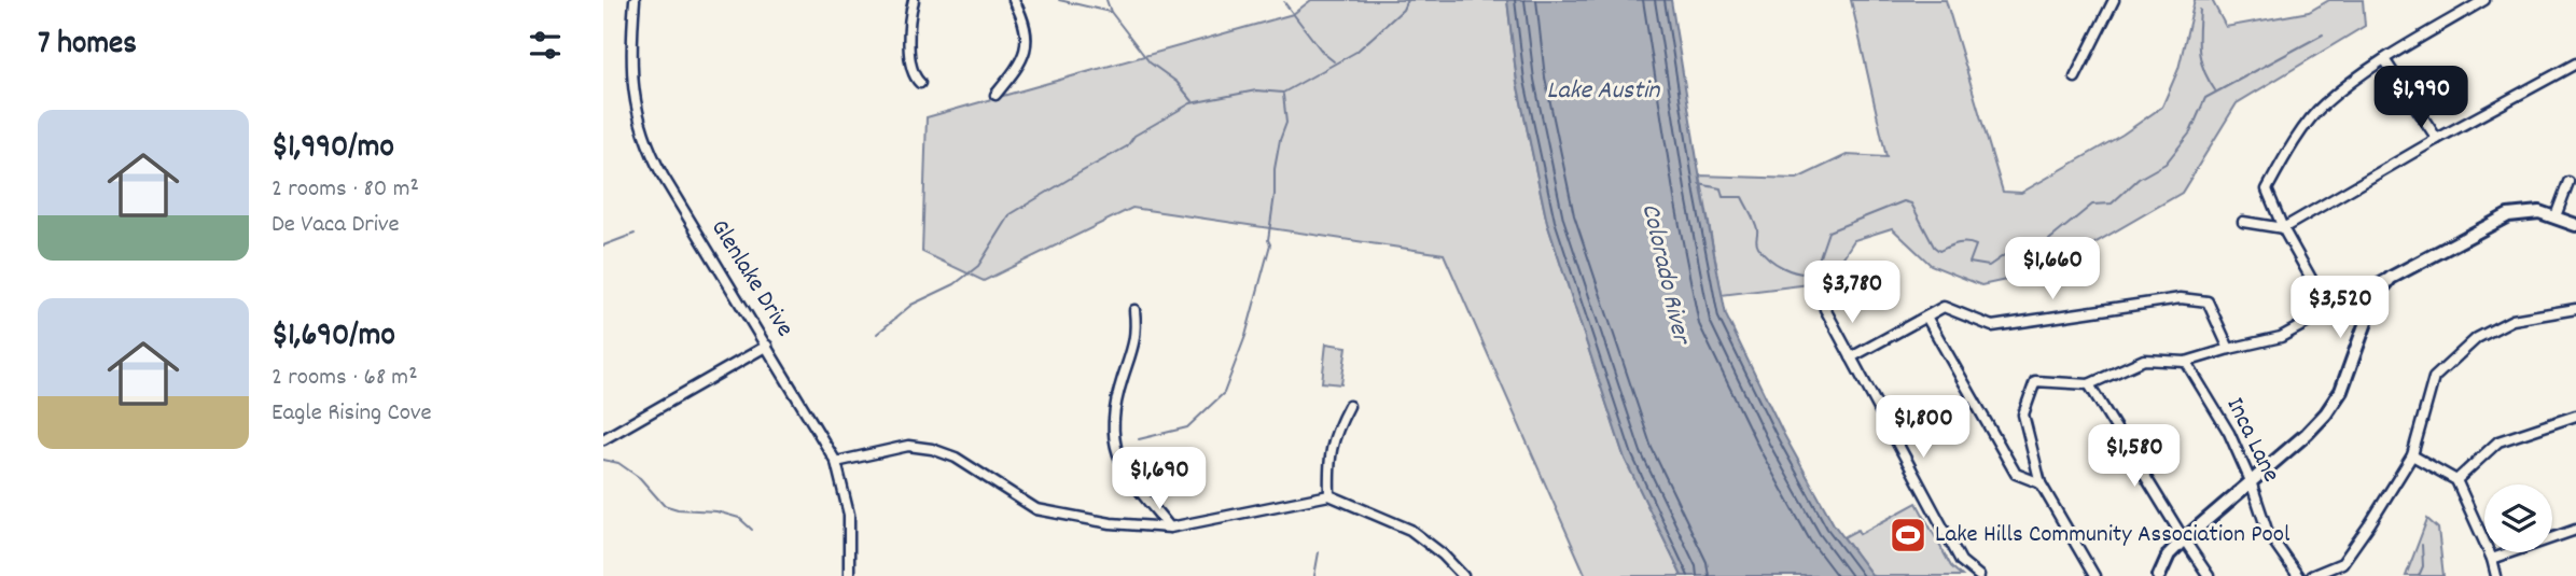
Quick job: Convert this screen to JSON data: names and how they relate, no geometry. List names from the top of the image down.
{
  "streets": {
    "street": ["Glenlake Drive", "Inca Lane"]
  },
  "water": ["Lake Austin", "Colorado River"],
  "places": {
    "sports": ["Lake Hills Community Association Pool"]
  },
  "page": {
    "heading": "7 homes",
    "price": [
      "$1,990",
      "$1,660",
      "$3,780",
      "$3,520",
      "$1,800",
      "$1,580",
      "$1,690"
    ],
    "list": [
      {
        "name": "$1,990/mo",
        "note": "2 rooms · 80 m² · De Vaca Drive"
      },
      {
        "name": "$1,690/mo",
        "note": "2 rooms · 68 m² · Eagle Rising Cove"
      }
    ]
  }
}
